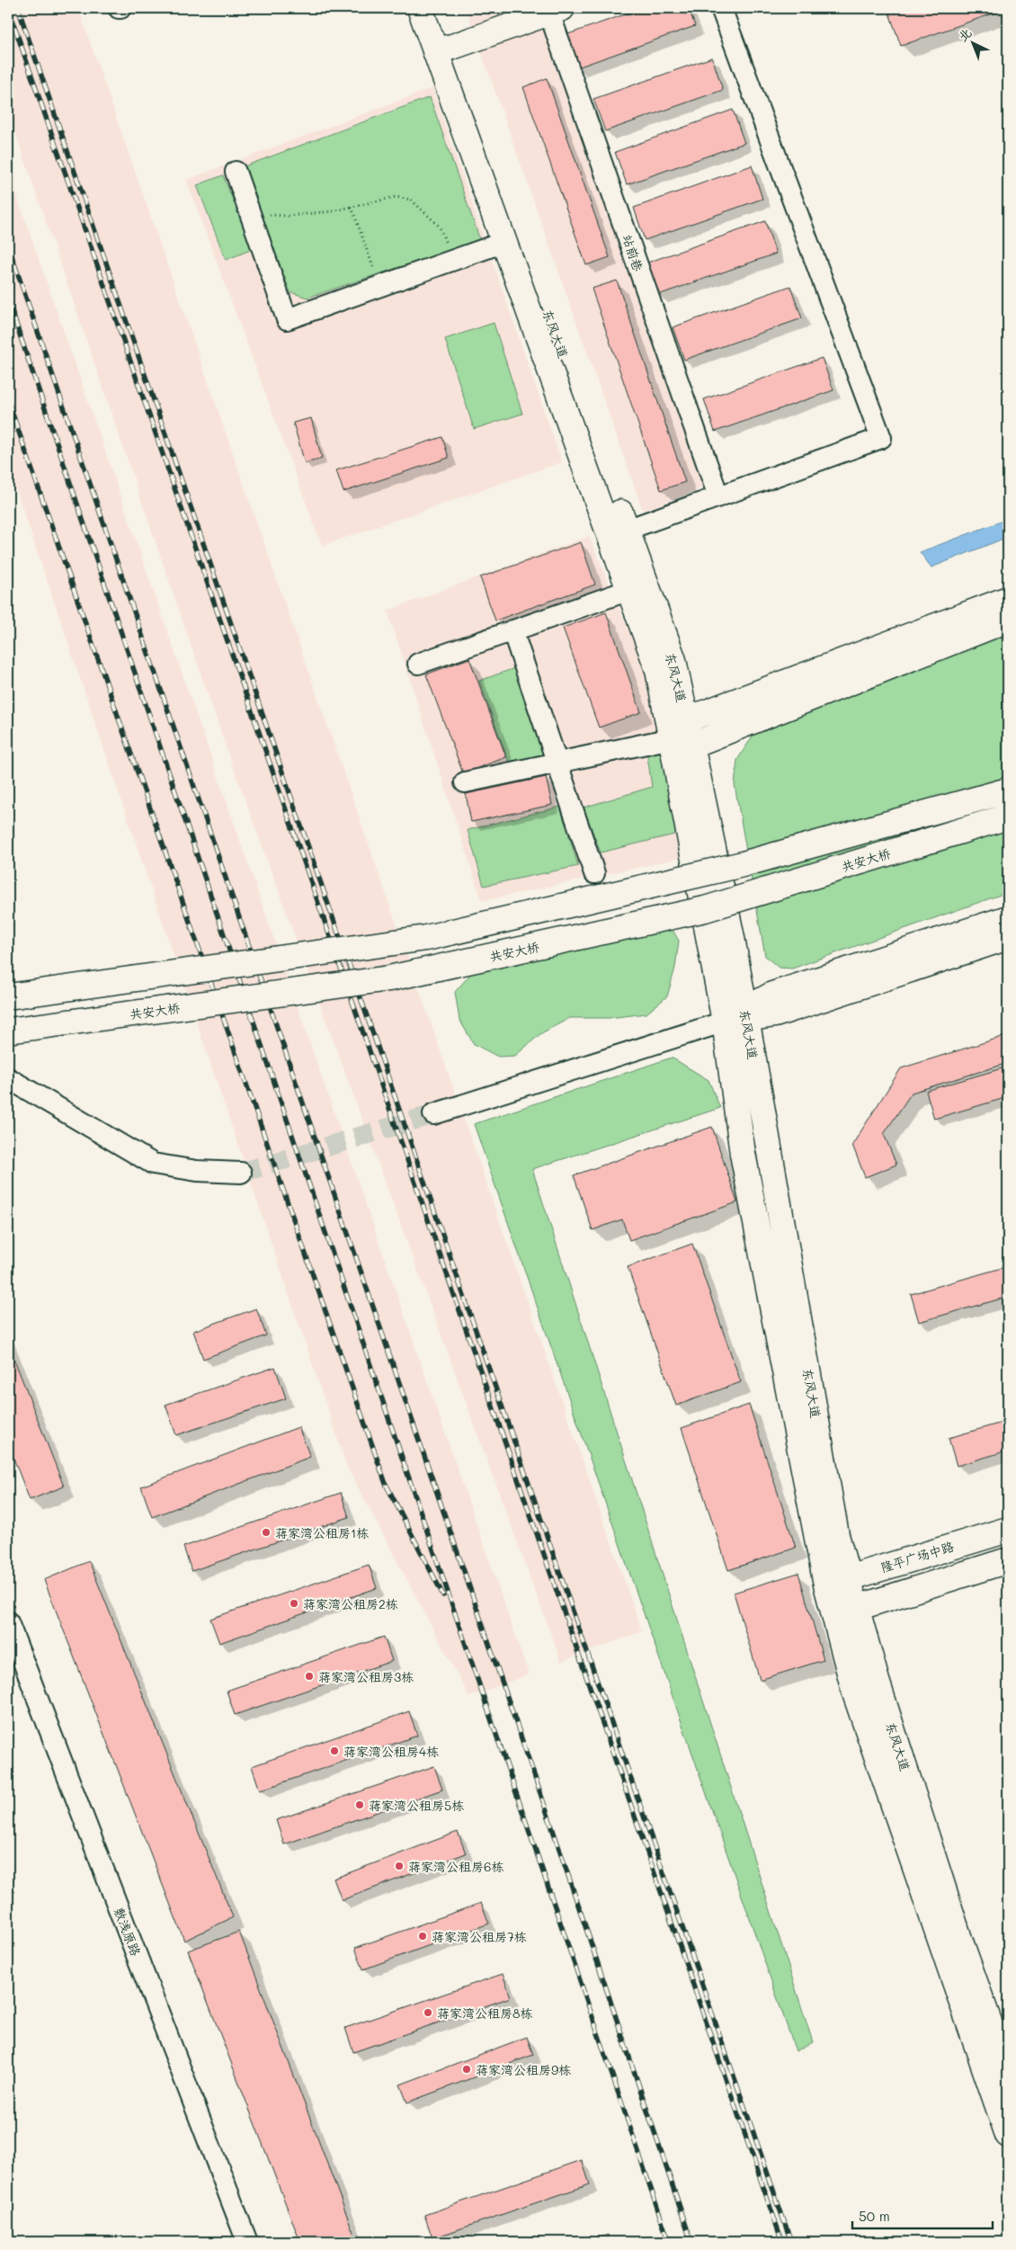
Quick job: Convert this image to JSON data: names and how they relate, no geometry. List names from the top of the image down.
{
  "streets": {
    "main road": ["东风大道", "共安大桥", "隆平广场中路"],
    "street": ["站前巷", "敷浅原路"]
  },
  "crossings": [
    ["东风大道", "隆平广场中路"]
  ],
  "places": [
    "蒋家湾公租房1栋",
    "蒋家湾公租房2栋",
    "蒋家湾公租房3栋",
    "蒋家湾公租房4栋",
    "蒋家湾公租房5栋",
    "蒋家湾公租房6栋",
    "蒋家湾公租房7栋",
    "蒋家湾公租房8栋",
    "蒋家湾公租房9栋"
  ],
  "scale_bar": "50 m",
  "north": "top left"
}
